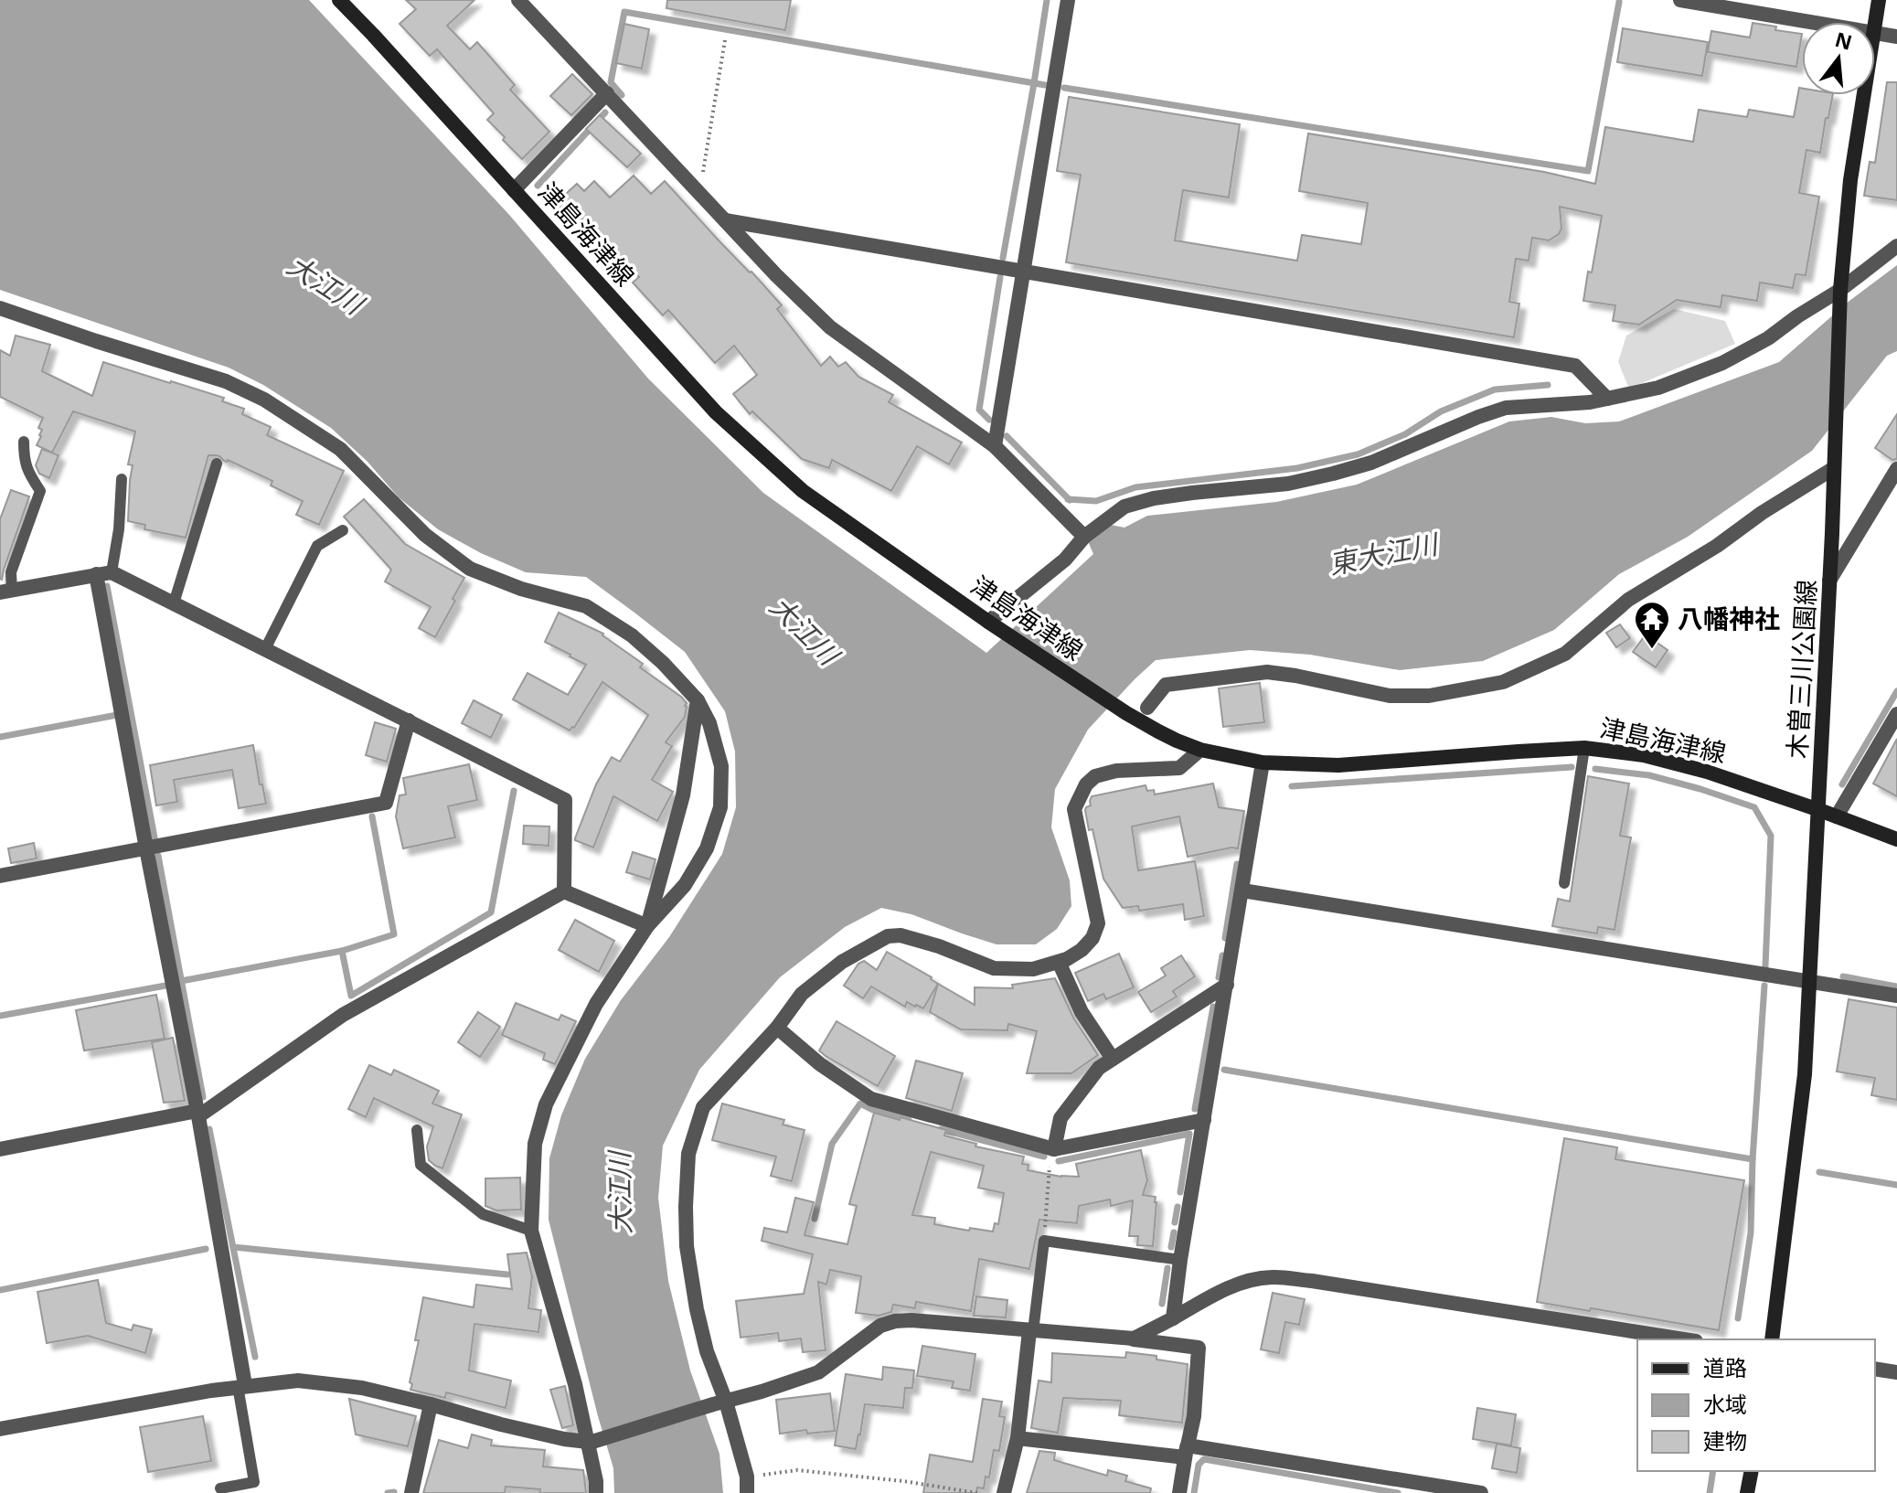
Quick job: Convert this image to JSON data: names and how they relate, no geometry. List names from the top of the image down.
{
  "streets": {
    "main road": ["津島海津線", "木曽三川公園線"]
  },
  "crossings": [
    ["津島海津線", "木曽三川公園線"]
  ],
  "water": ["大江川", "東大江川"],
  "places": {
    "temple": ["八幡神社"]
  },
  "legend": ["道路", "水域", "建物"],
  "north": "top"
}
